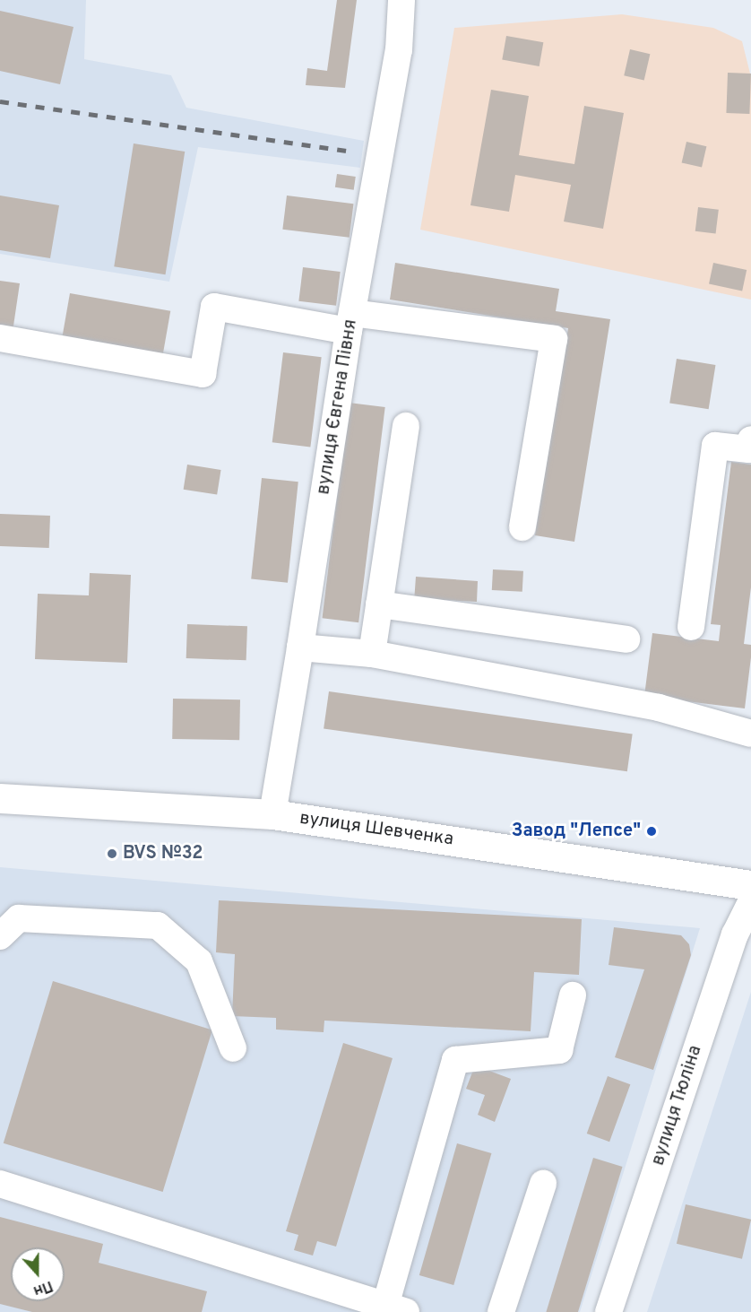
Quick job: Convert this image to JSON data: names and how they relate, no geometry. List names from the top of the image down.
{
  "streets": {
    "main road": ["вулиця Шевченка"],
    "street": ["вулиця Євгена Півня", "вулиця Тюліна"]
  },
  "crossings": [
    ["вулиця Євгена Півня", "вулиця Шевченка"]
  ],
  "places": ["Завод \"Лепсе\"", "BVS №32"],
  "north": "bottom"
}
